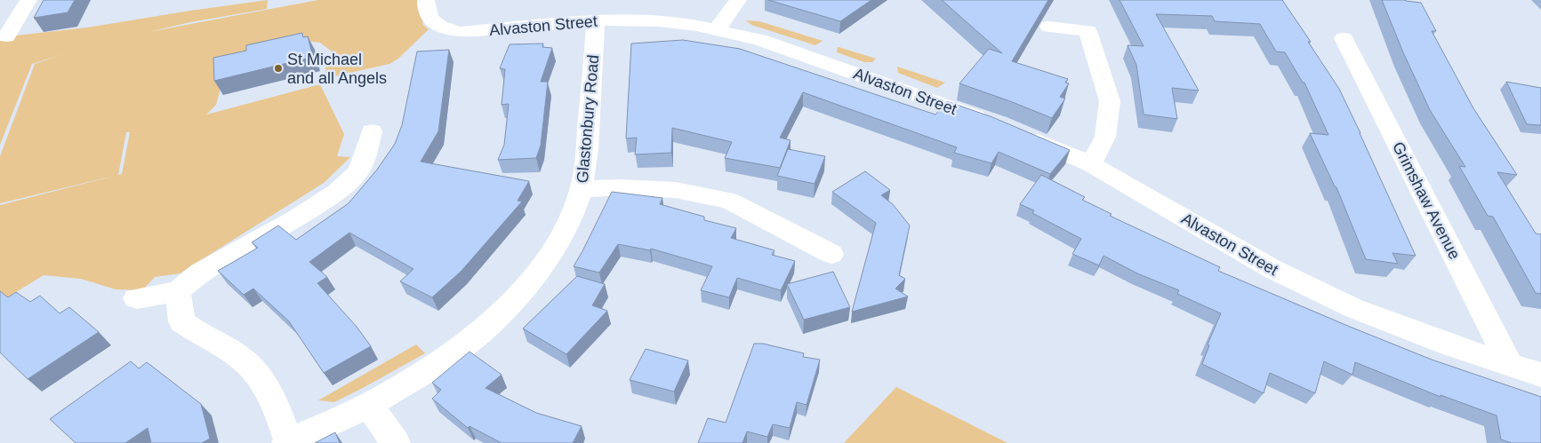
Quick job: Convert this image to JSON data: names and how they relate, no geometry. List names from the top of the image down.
{
  "streets": {
    "street": ["Alvaston Street", "Glastonbury Road", "Grimshaw Avenue"]
  },
  "crossings": [
    ["Alvaston Street", "Glastonbury Road"],
    ["Alvaston Street", "Grimshaw Avenue"]
  ],
  "places": ["St Michael and all Angels"]
}
